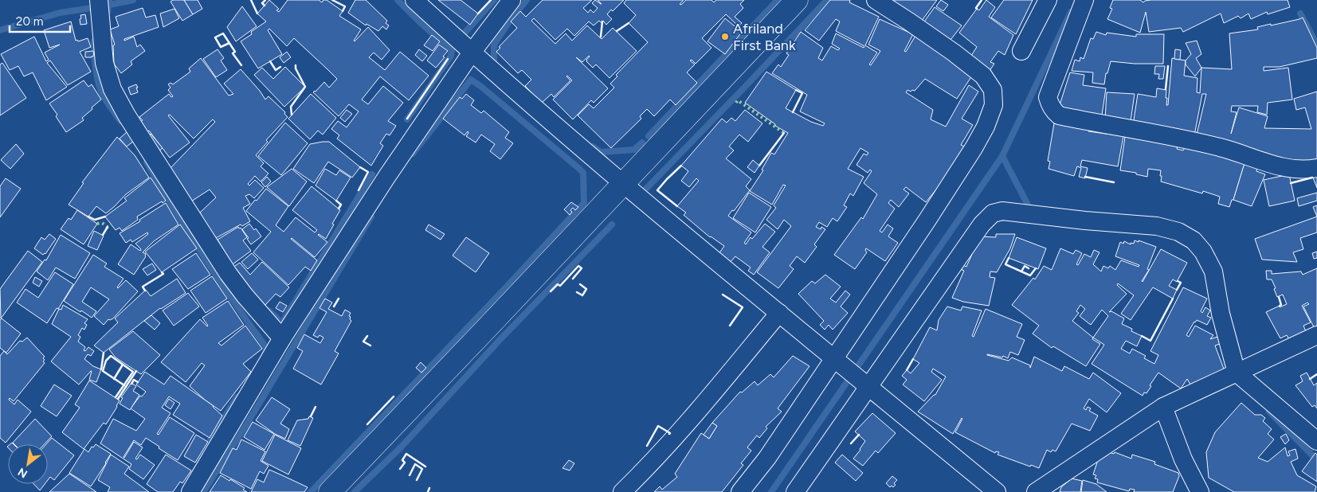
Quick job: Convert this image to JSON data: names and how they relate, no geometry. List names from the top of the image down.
{
  "places": ["Afriland First Bank"],
  "scale_bar": "20 m",
  "north": "bottom left"
}
